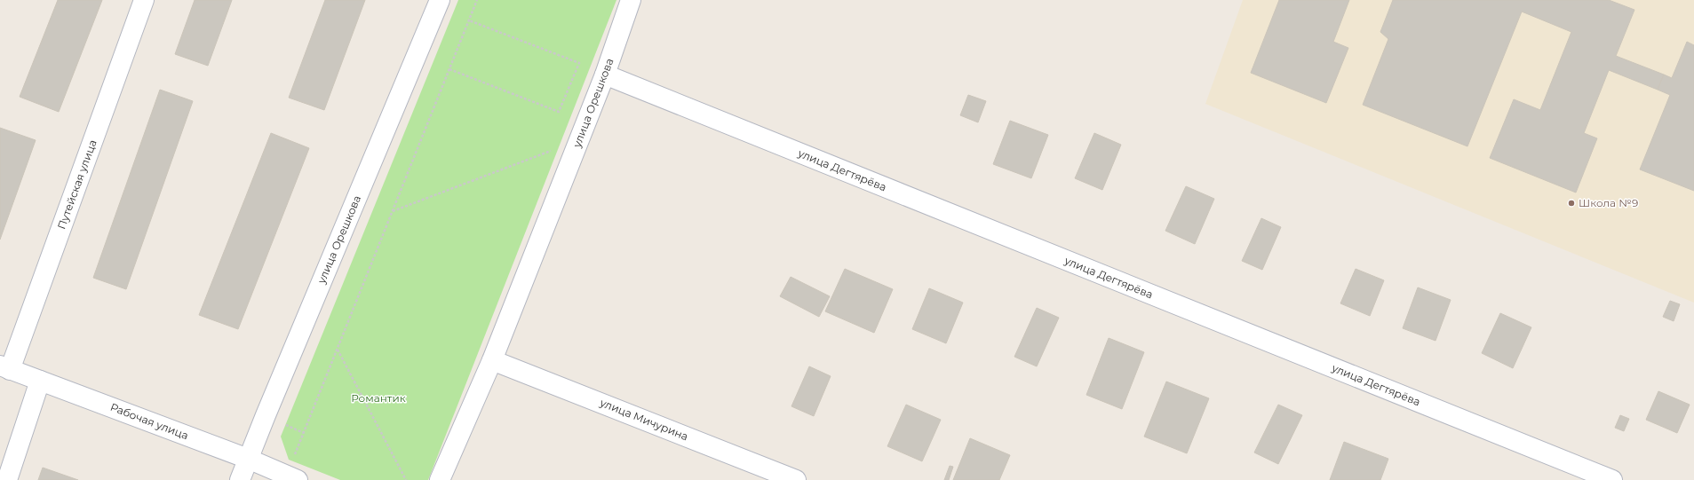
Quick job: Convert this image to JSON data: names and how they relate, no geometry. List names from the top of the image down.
{
  "streets": {
    "street": [
      "улица Орешкова",
      "улица Дегтярёва",
      "Путейская улица",
      "улица Мичурина",
      "Рабочая улица"
    ]
  },
  "crossings": [
    ["улица Орешкова", "улица Дегтярёва"],
    ["улица Орешкова", "улица Мичурина"],
    ["улица Орешкова", "Рабочая улица"],
    ["Путейская улица", "Рабочая улица"]
  ],
  "parks": ["Романтик"],
  "places": ["Школа №9"]
}
